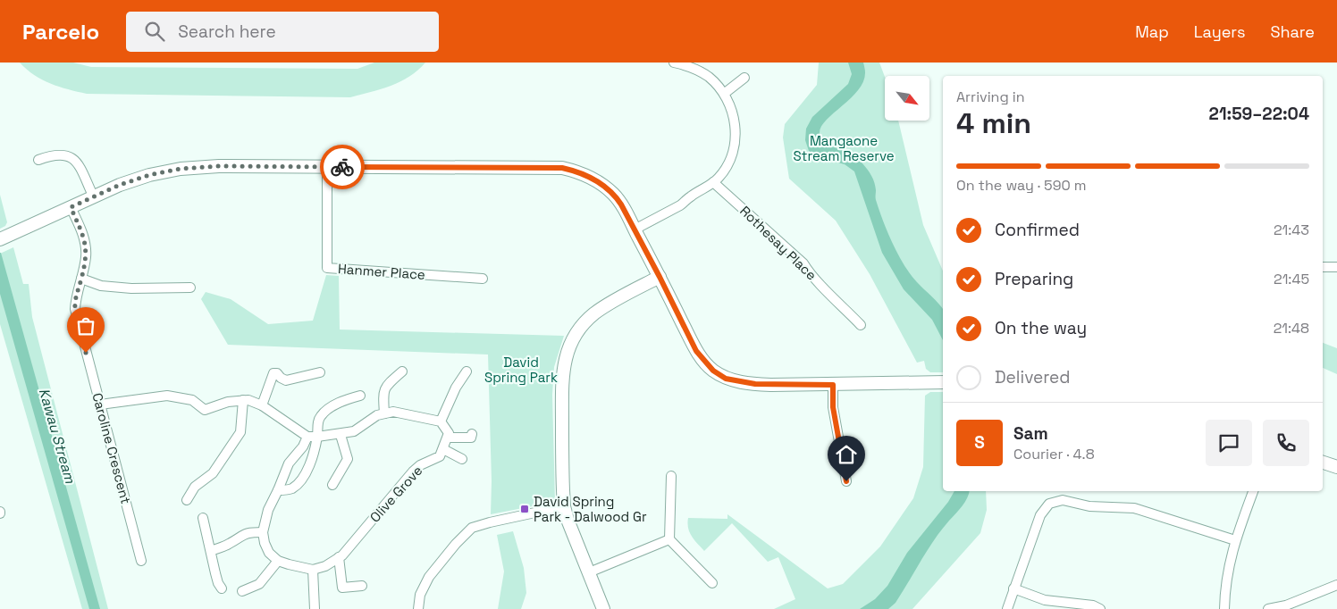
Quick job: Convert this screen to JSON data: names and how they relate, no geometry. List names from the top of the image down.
{
  "streets": {
    "street": [
      "Rothesay Place",
      "Hanmer Place",
      "Caroline Crescent",
      "Olive Grove"
    ]
  },
  "water": ["Kawau Stream"],
  "parks": ["Mangaone Stream Reserve", "David Spring Park"],
  "places": {
    "transit": ["David Spring Park - Dalwood Gr"]
  },
  "north": "bottom right",
  "page": {
    "header": "Parcelo",
    "search": "Search here",
    "nav": ["Map", "Layers", "Share"],
    "heading": ["4 min", "Arriving in", "21:59–22:04"],
    "panel": ["Sam", "Courier · 4.8"],
    "bar": "On the way · 590 m",
    "list": [
      ["Confirmed", "21:43"],
      ["Preparing", "21:45"],
      ["On the way", "21:48"],
      "Delivered"
    ],
    "round": "S"
  }
}
